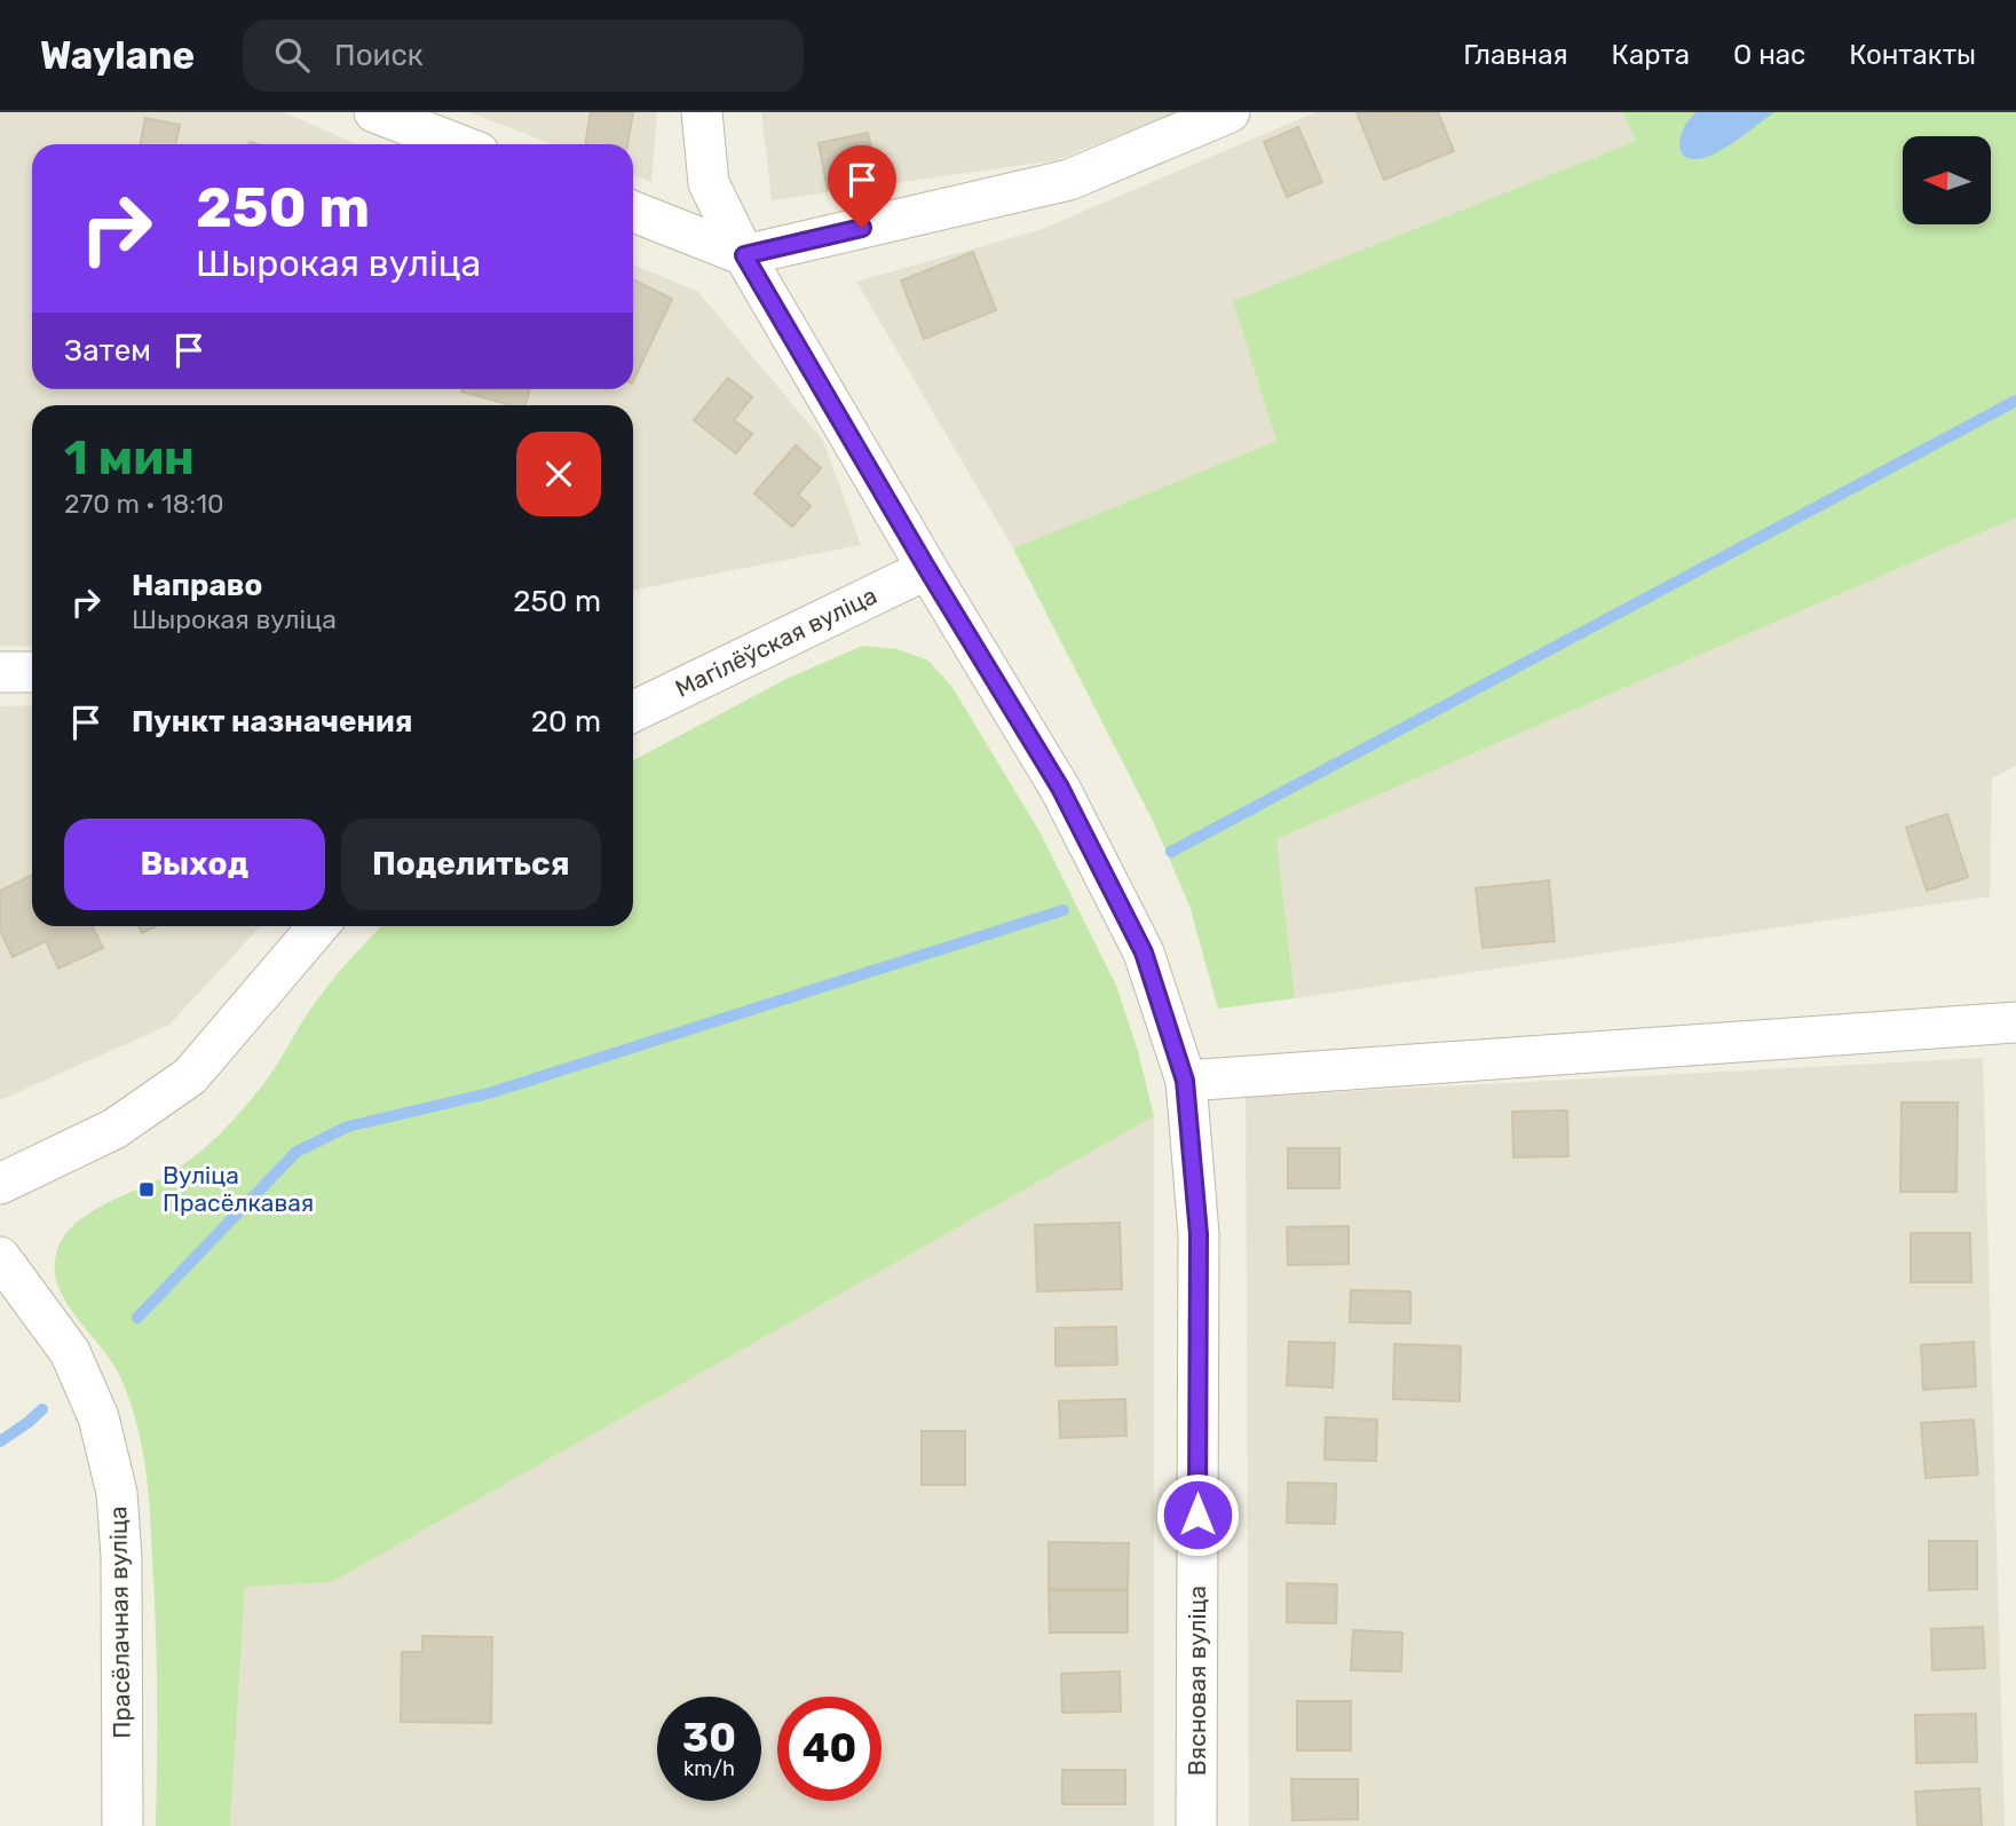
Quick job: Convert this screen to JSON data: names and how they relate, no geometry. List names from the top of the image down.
{
  "streets": {
    "street": ["Магілёўская вуліца", "Прасёлачная вуліца", "Вясновая вуліца"]
  },
  "crossings": [
    ["Магілёўская вуліца", "Вясновая вуліца"]
  ],
  "places": {
    "transit": ["Вуліца Прасёлкавая"]
  },
  "north": "left",
  "page": {
    "header": "Waylane",
    "search": "Поиск",
    "nav": [
      "Главная",
      "Карта",
      "О нас",
      "Контакты"
    ],
    "turn": ["250 m", "Шырокая вуліца"],
    "then": "Затем",
    "heading": ["1 мин", "270 m · 18:10"],
    "list": [
      {
        "name": "Направо",
        "note": "Шырокая вуліца",
        "value": "250 m"
      },
      {
        "name": "Пункт назначения",
        "value": "20 m"
      }
    ],
    "buttons": ["Выход", "Поделиться"],
    "speed": "30 km/h",
    "limit": "40"
  }
}
